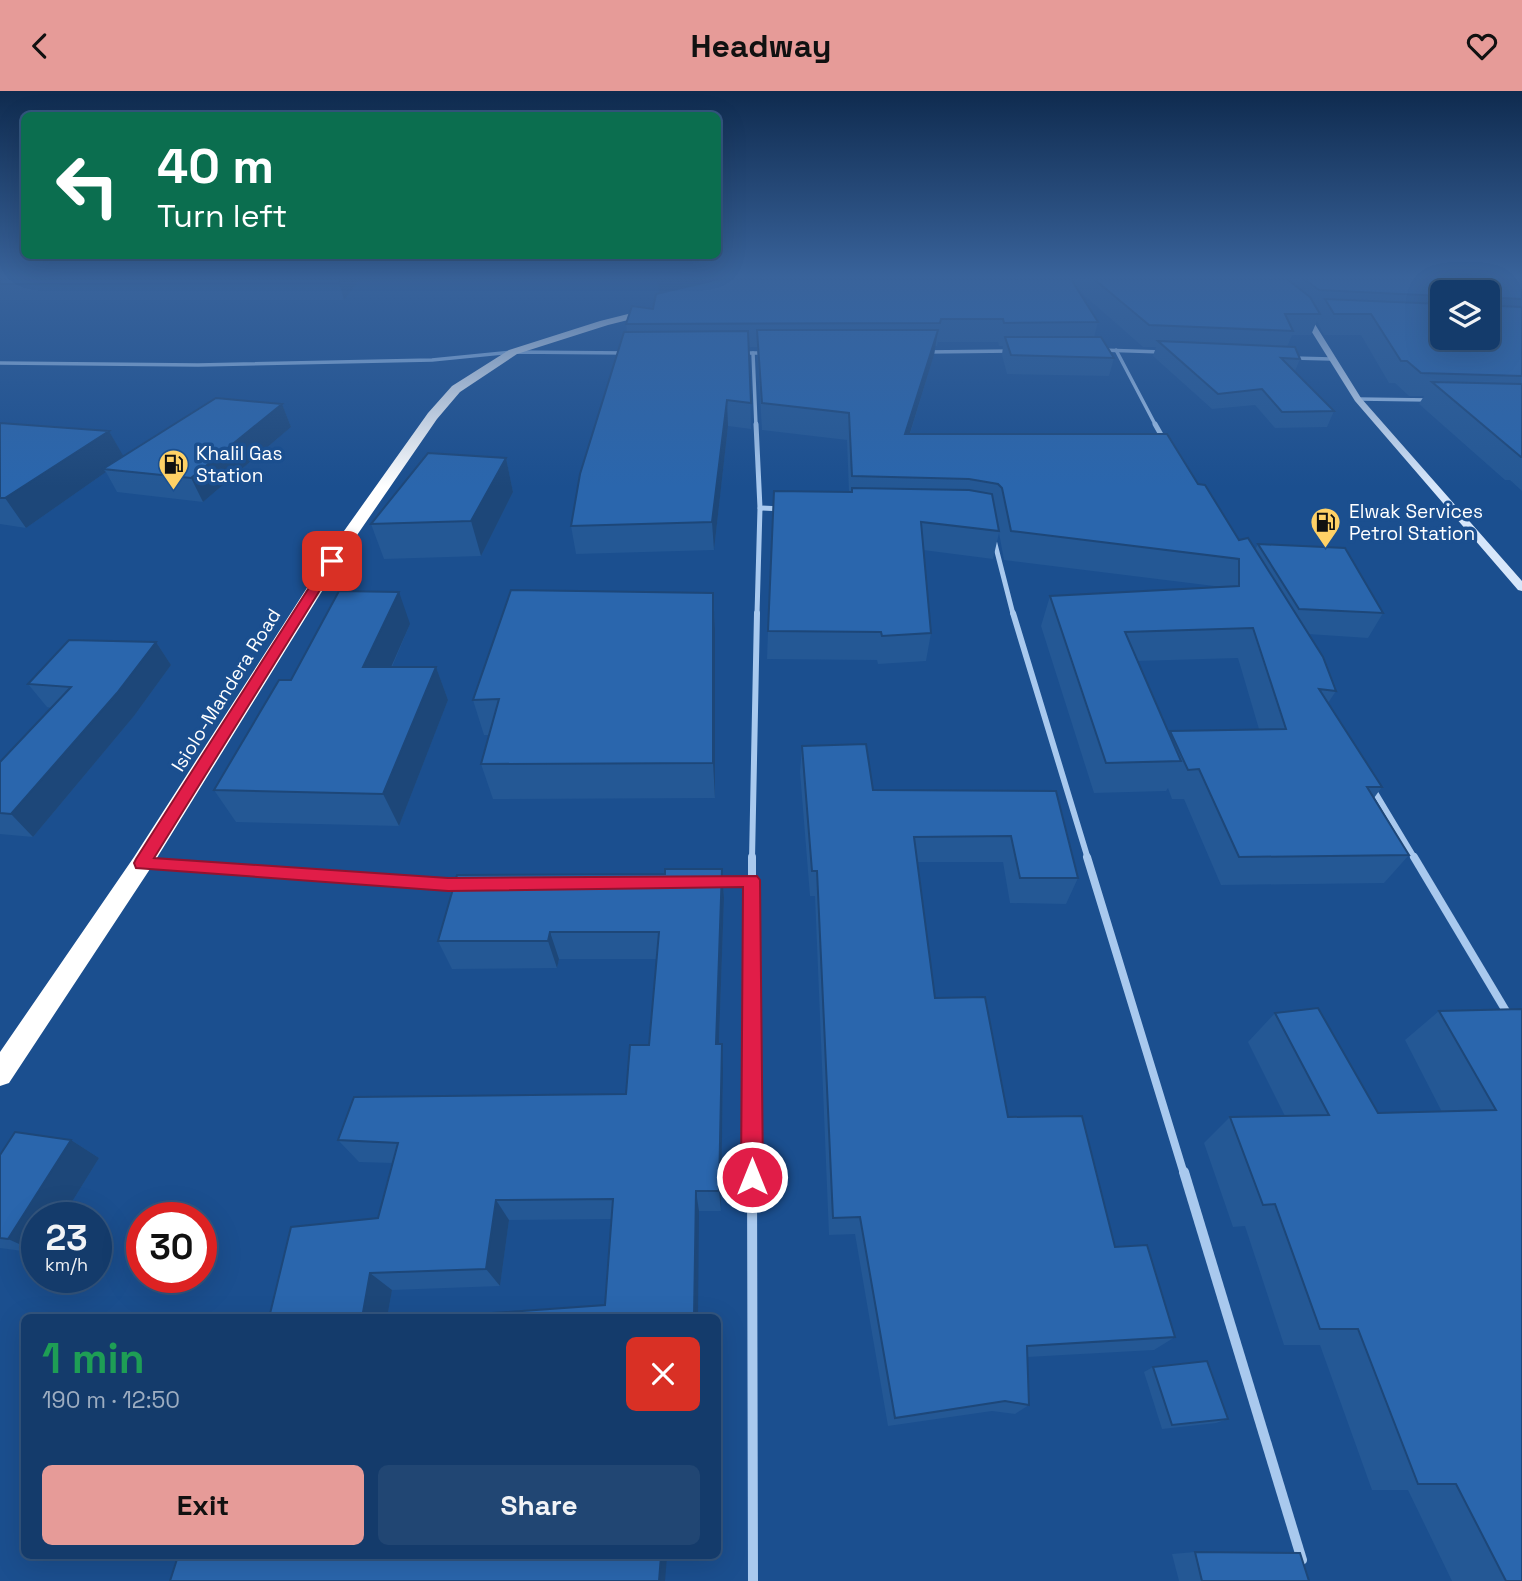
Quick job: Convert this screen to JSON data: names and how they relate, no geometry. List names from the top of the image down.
{
  "streets": {
    "highway": ["Isiolo-Mandera Road"]
  },
  "places": {
    "fuel station": ["Khalil Gas Station", "Elwak Services Petrol Station"]
  },
  "page": {
    "header": "Headway",
    "turn": ["40 m", "Turn left"],
    "speed": "23 km/h",
    "limit": "30",
    "heading": ["1 min", "190 m · 12:50"],
    "buttons": ["Exit", "Share"]
  }
}
